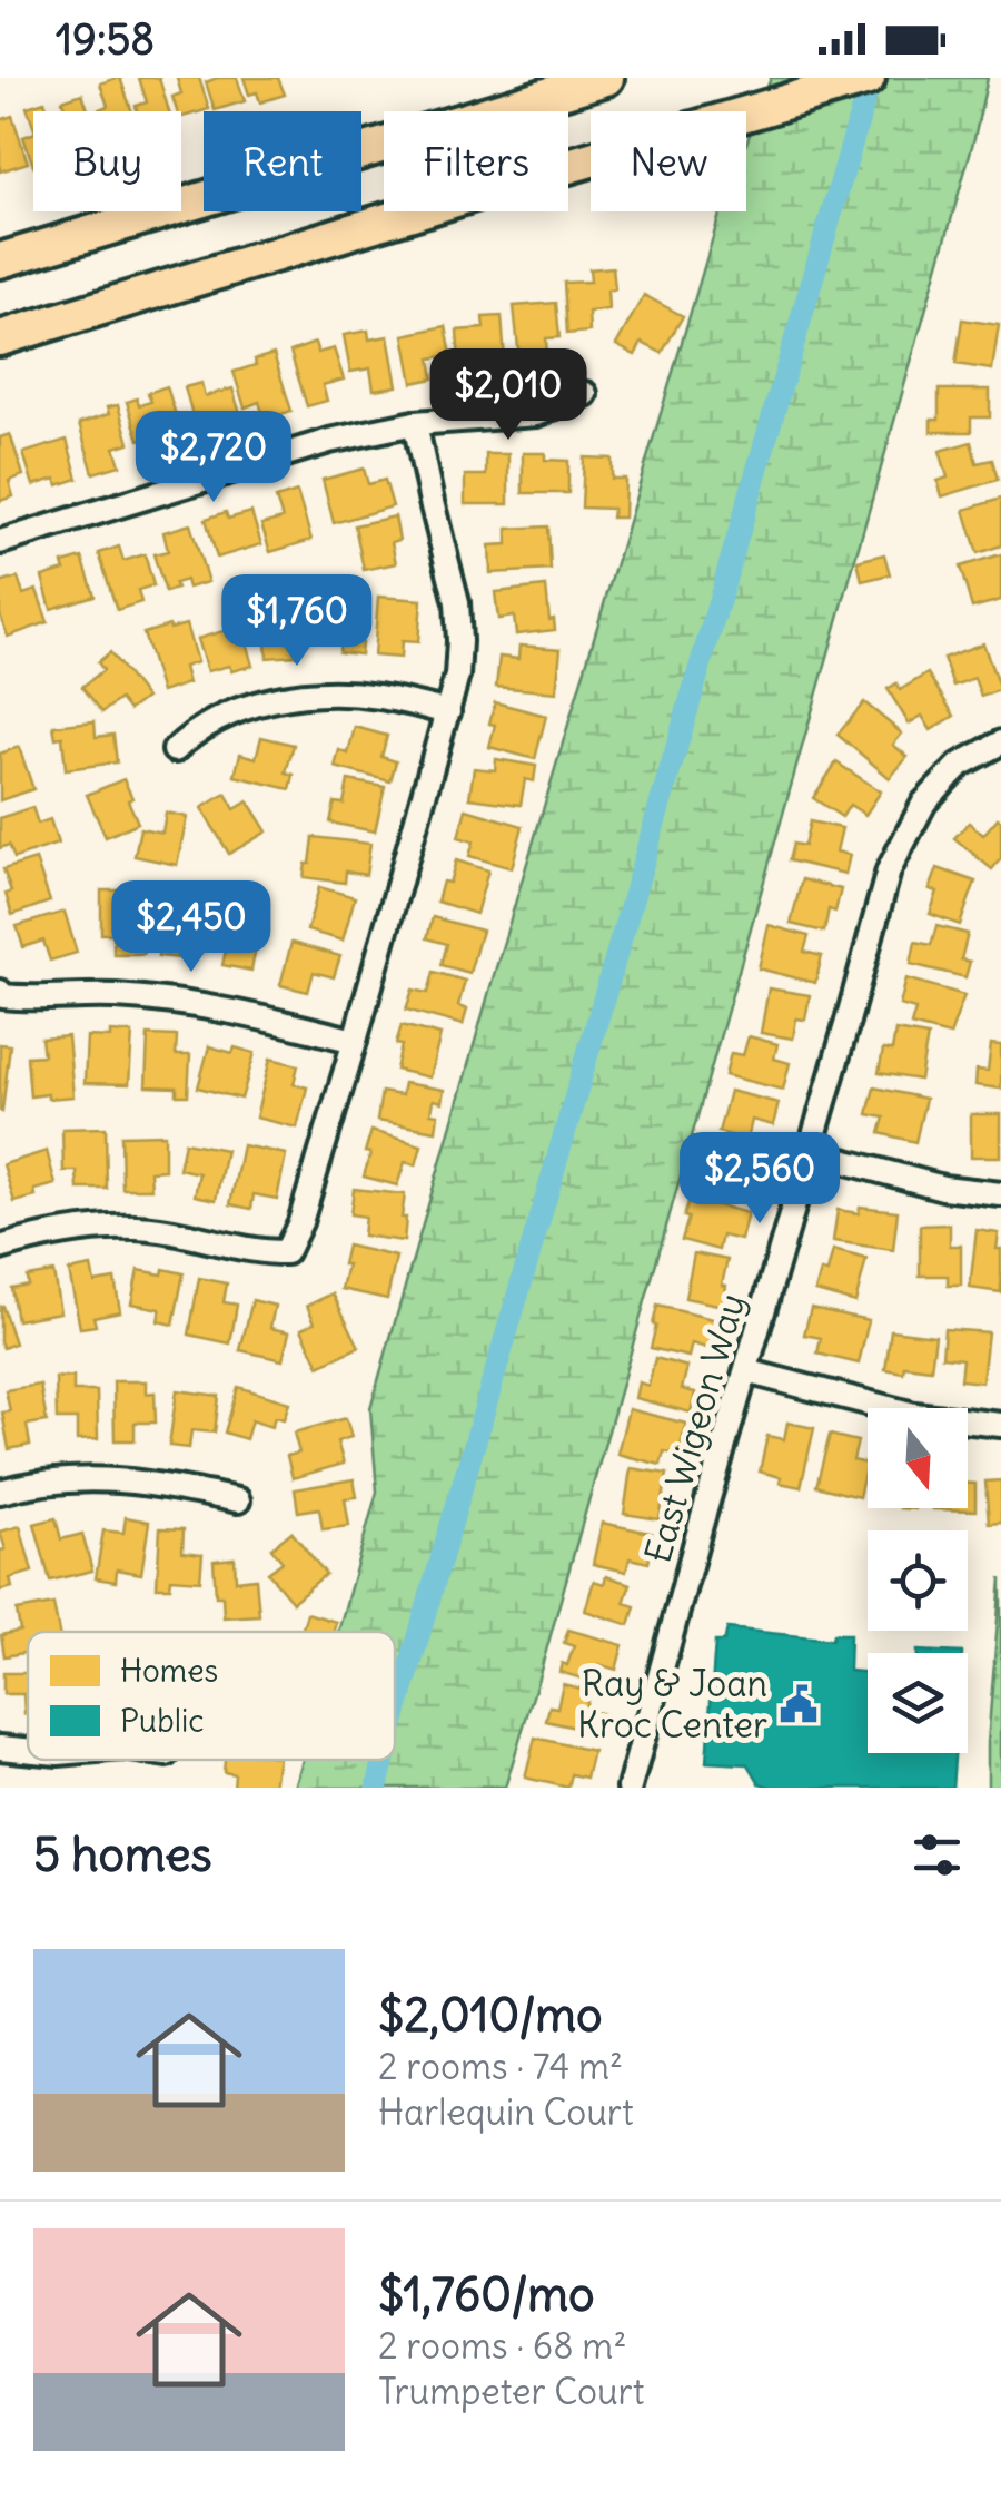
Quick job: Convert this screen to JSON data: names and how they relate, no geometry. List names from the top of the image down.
{
  "streets": {
    "street": ["East Wigeon Way"]
  },
  "places": {
    "public building": ["Ray & Joan Kroc Center"]
  },
  "legend": ["Homes", "Public"],
  "north": "bottom",
  "page": {
    "status": "19:58",
    "chip": [
      "Buy",
      "Rent",
      "Filters",
      "New"
    ],
    "price": [
      "$2,010",
      "$2,720",
      "$1,760",
      "$2,450",
      "$2,560"
    ],
    "heading": "5 homes",
    "list": [
      {
        "name": "$2,010/mo",
        "note": "2 rooms · 74 m² · Harlequin Court"
      },
      {
        "name": "$1,760/mo",
        "note": "2 rooms · 68 m² · Trumpeter Court"
      }
    ]
  }
}
